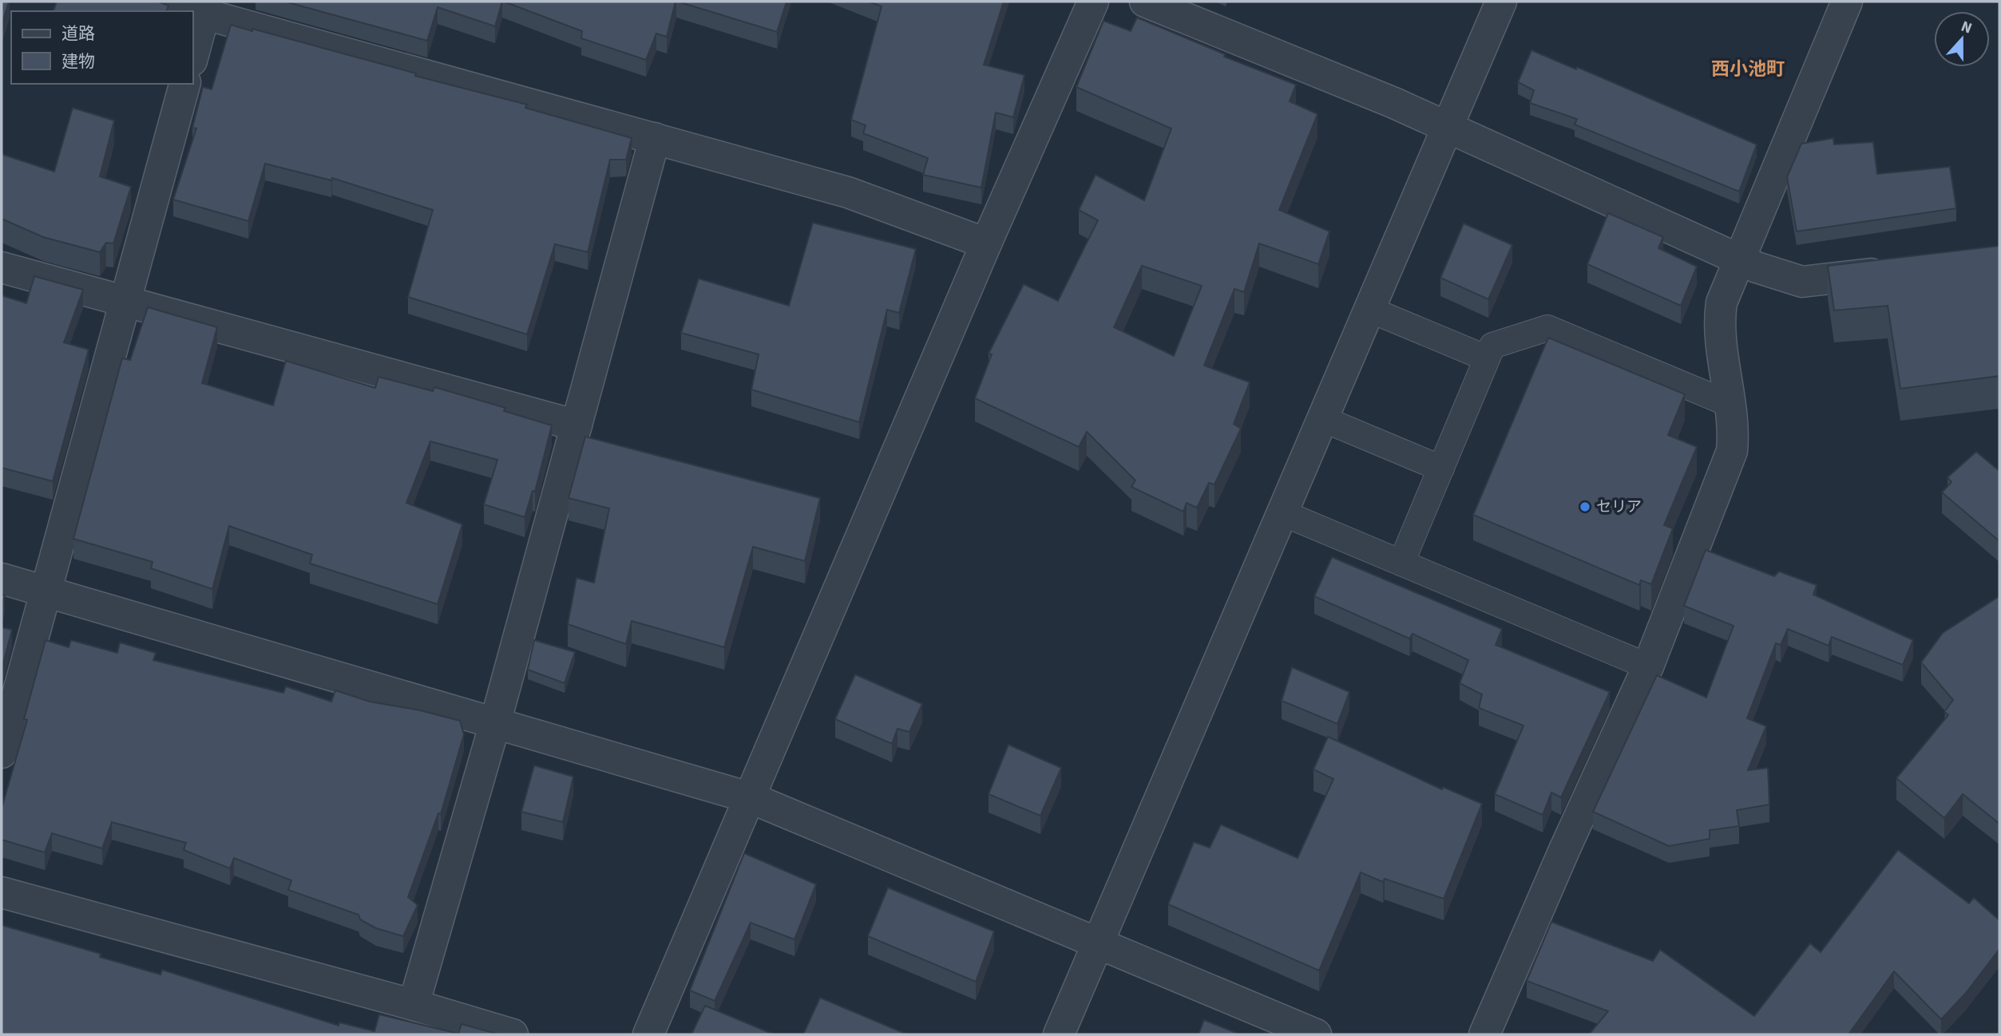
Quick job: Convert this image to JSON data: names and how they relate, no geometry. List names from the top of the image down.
{
  "districts": ["西小池町"],
  "places": ["セリア"],
  "legend": ["道路", "建物"],
  "north": "top"
}
